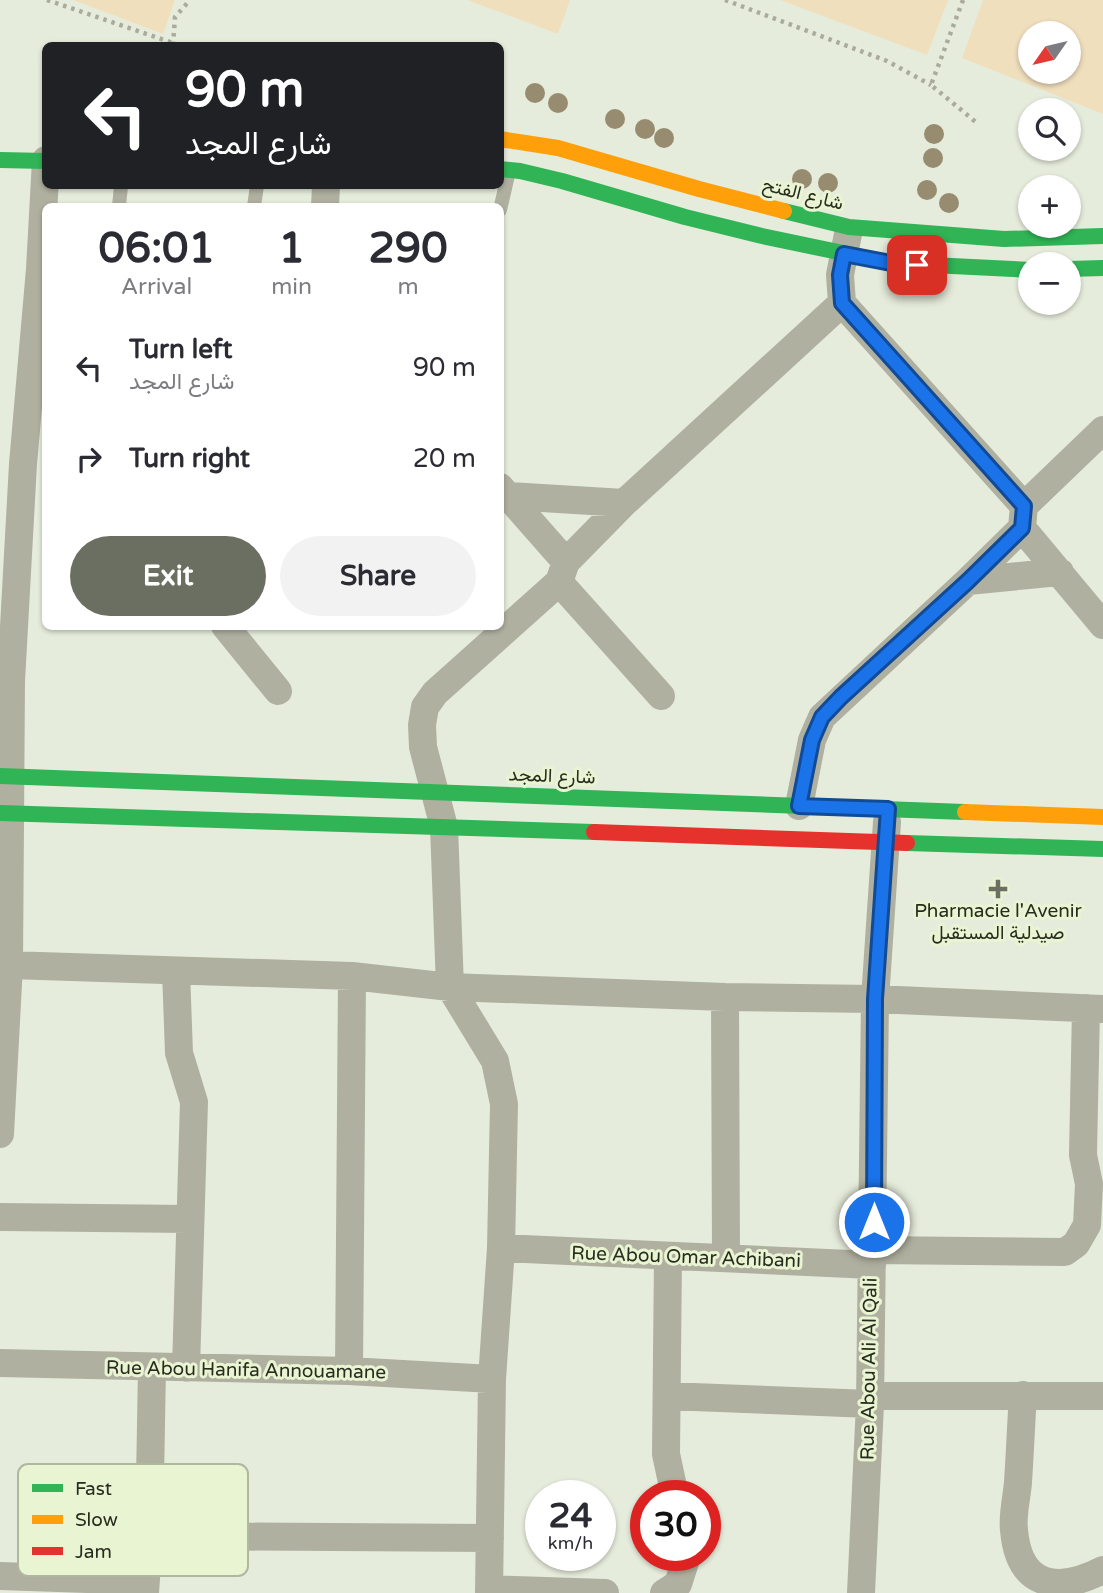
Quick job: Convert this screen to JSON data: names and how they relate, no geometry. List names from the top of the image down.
{
  "streets": {
    "main road": ["شارع الفتح", "شارع المجد"],
    "street": ["Rue Abou Omar Achibani", "Rue Abou Ali Al Qali", "Rue Abou Hanifa Annouamane"]
  },
  "crossings": [
    ["شارع المجد", "Rue Abou Ali Al Qali"],
    ["Rue Abou Omar Achibani", "Rue Abou Ali Al Qali"]
  ],
  "places": {
    "health": ["Pharmacie l'Avenir صيدلية المستقبل"]
  },
  "legend": ["Fast", "Slow", "Jam"],
  "north": "bottom left",
  "page": {
    "map_buttons": ["+", "−"],
    "turn": ["90 m", "شارع المجد"],
    "eta": [
      "06:01",
      "Arrival",
      "1",
      "min",
      "290",
      "m"
    ],
    "list": [
      {
        "name": "Turn left",
        "note": "شارع المجد",
        "value": "90 m"
      },
      {
        "name": "Turn right",
        "value": "20 m"
      }
    ],
    "buttons": ["Exit", "Share"],
    "speed": "24 km/h",
    "limit": "30"
  }
}
